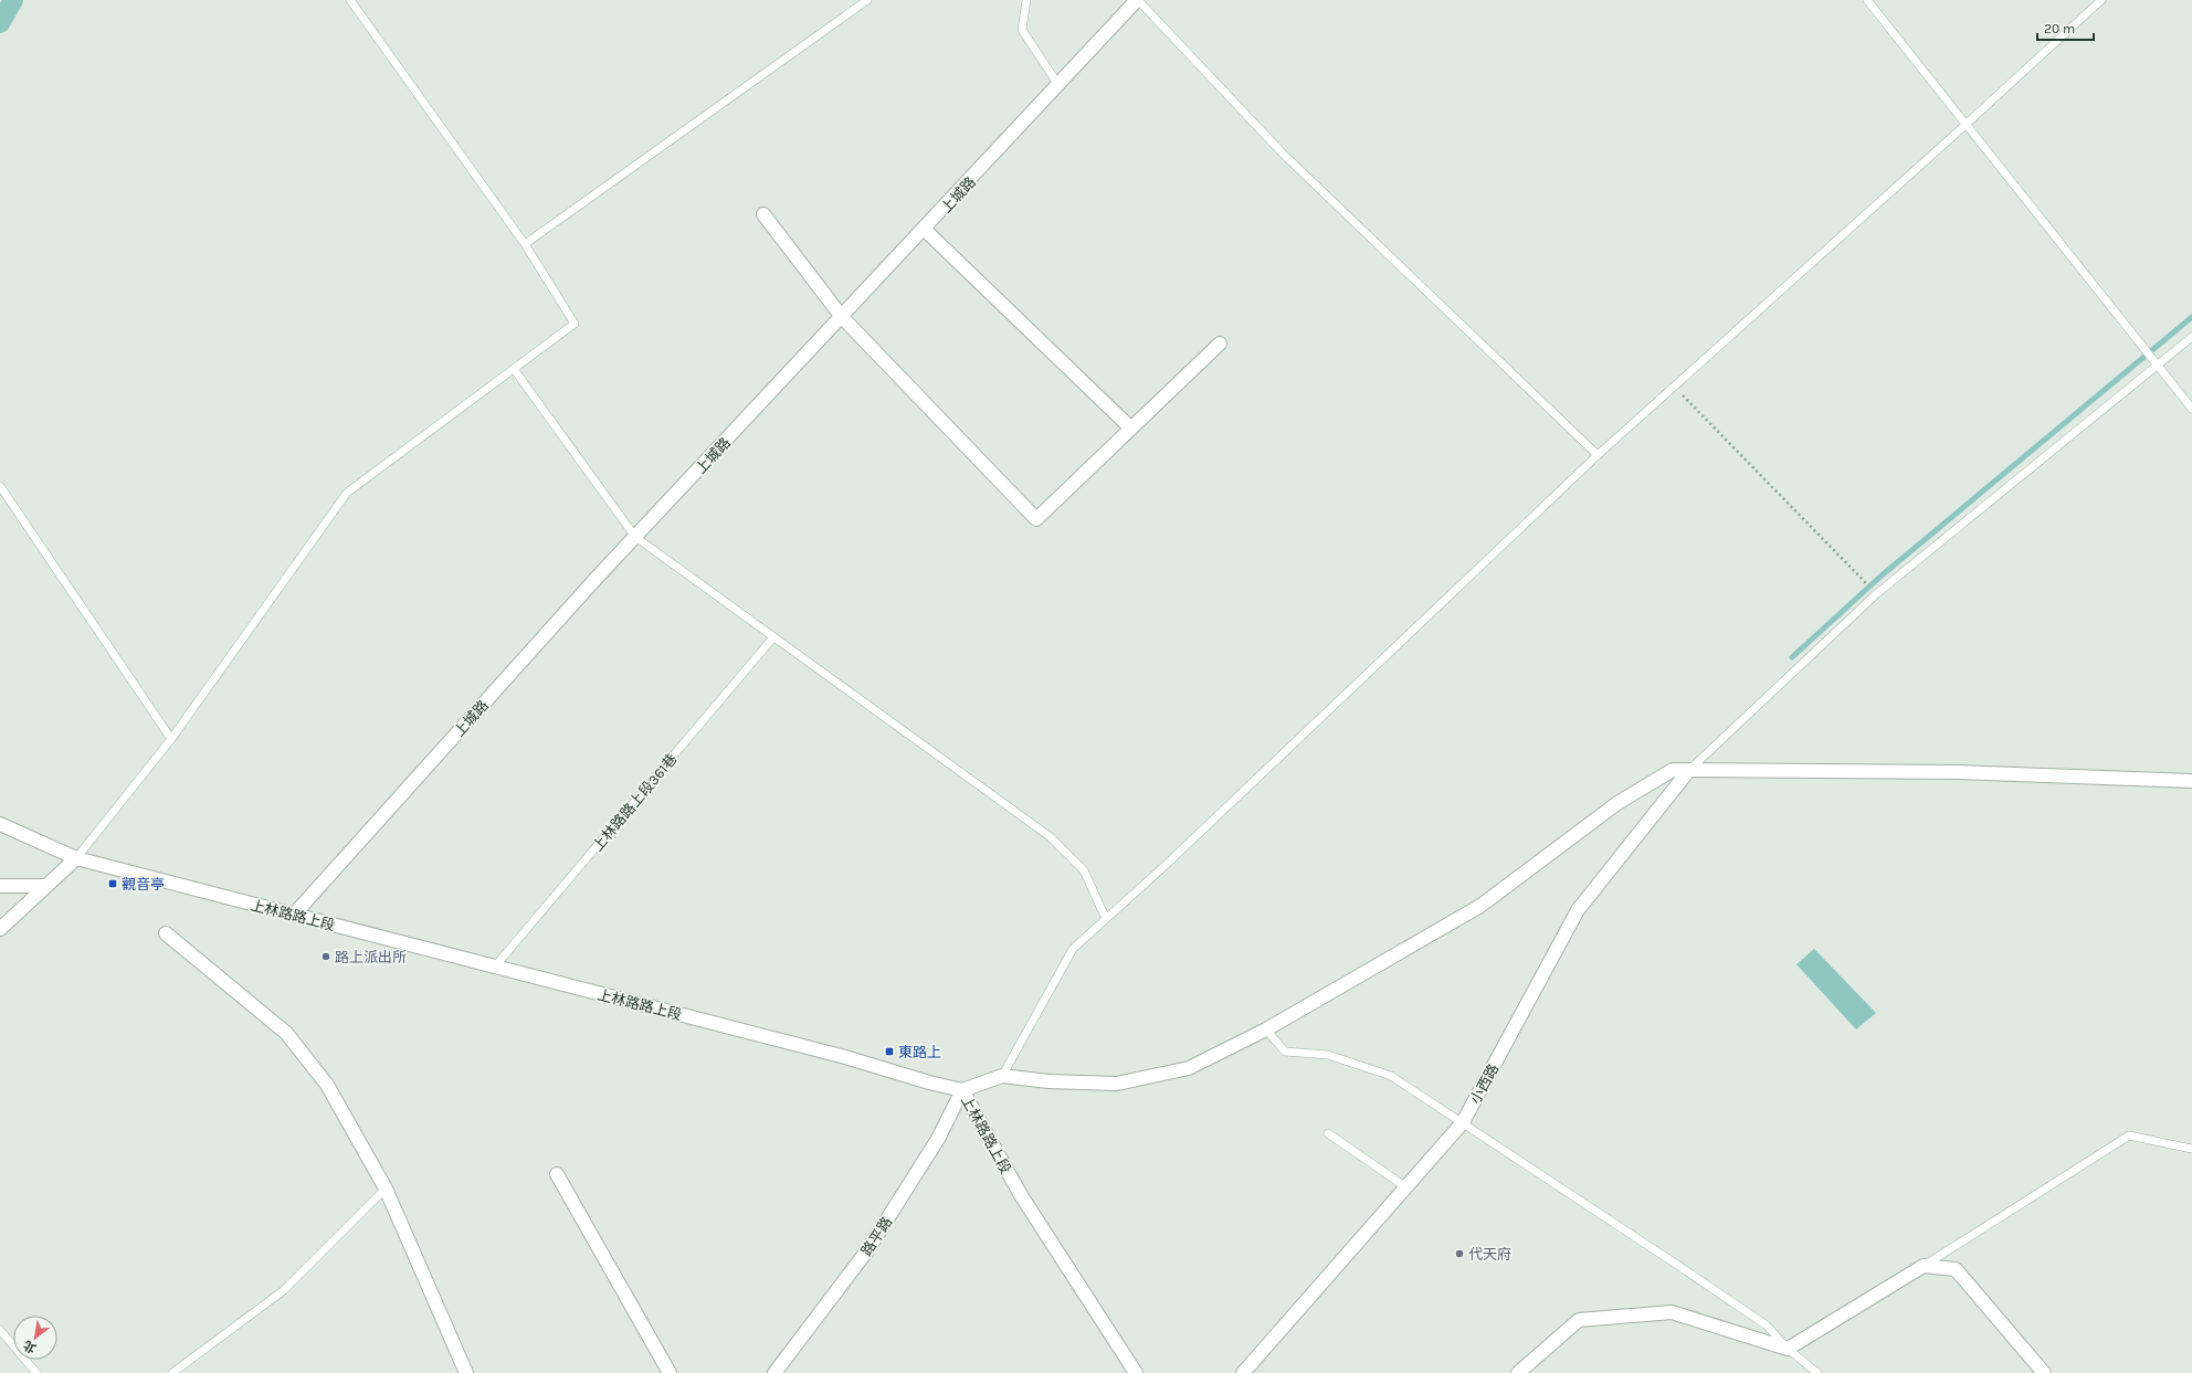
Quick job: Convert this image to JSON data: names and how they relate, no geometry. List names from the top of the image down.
{
  "streets": {
    "street": [
      "上城路",
      "上林路路上段",
      "小西路",
      "路平路"
    ],
    "lane": ["上林路路上段361巷"]
  },
  "crossings": [
    ["上城路", "上林路路上段"],
    ["上林路路上段361巷", "上林路路上段"],
    ["上林路路上段", "路平路"]
  ],
  "places": {
    "transit": ["觀音亭", "東路上"],
    "other": ["路上派出所", "代天府"]
  },
  "scale_bar": "20 m",
  "north": "bottom left"
}
